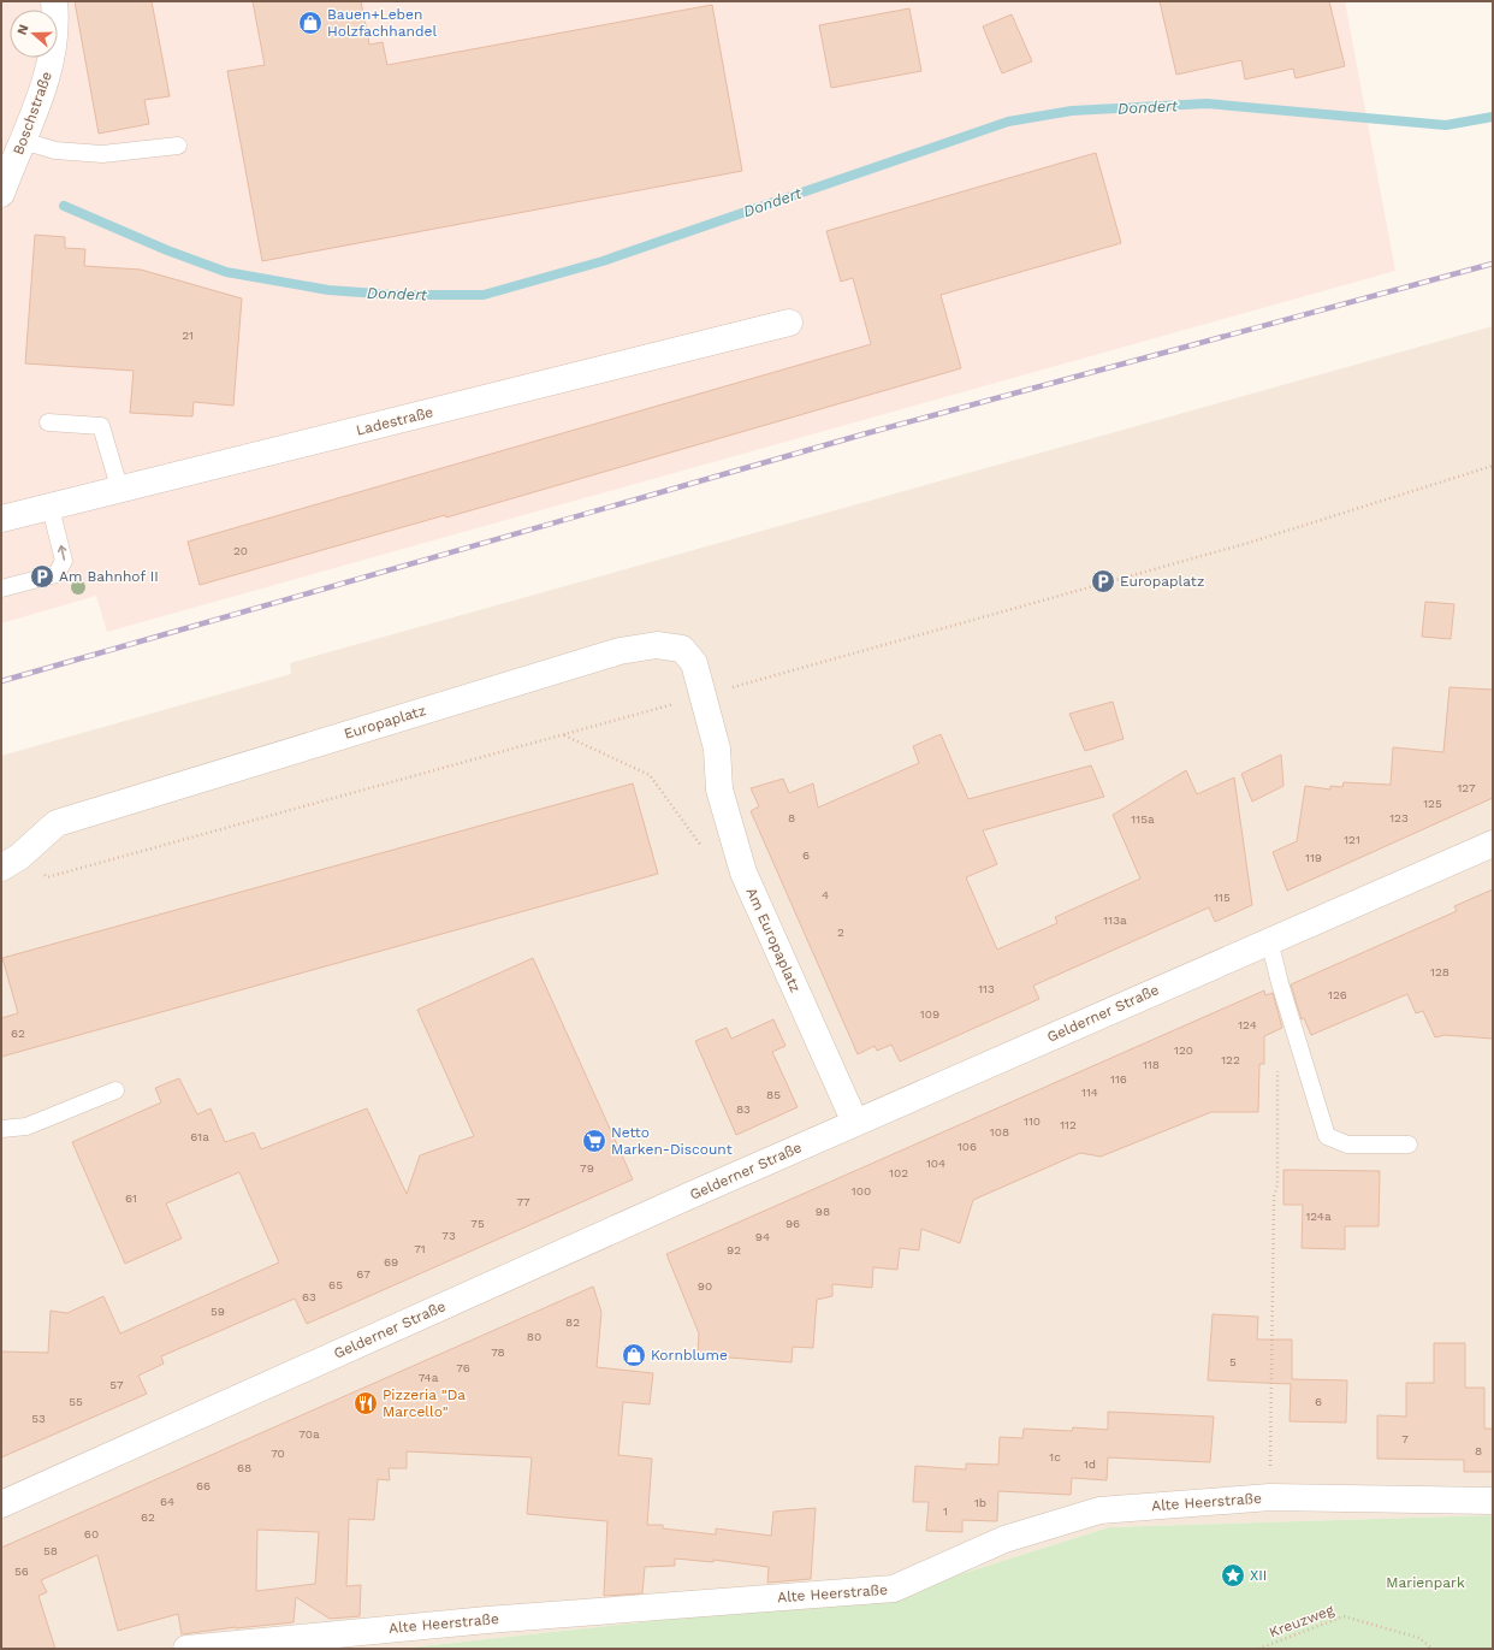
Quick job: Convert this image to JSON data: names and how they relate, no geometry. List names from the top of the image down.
{
  "streets": {
    "street": [
      "Boschstraße",
      "Ladestraße",
      "Europaplatz",
      "Am Europaplatz",
      "Gelderner Straße",
      "Alte Heerstraße"
    ],
    "path": ["Kreuzweg"]
  },
  "crossings": [
    ["Europaplatz", "Am Europaplatz"],
    ["Am Europaplatz", "Gelderner Straße"]
  ],
  "water": ["Dondert"],
  "parks": ["Marienpark"],
  "places": {
    "shop": ["Bauen+Leben Holzfachhandel", "Kornblume"],
    "parking": ["Am Bahnhof II", "Europaplatz"],
    "supermarket": ["Netto Marken-Discount"],
    "restaurant": ["Pizzeria \"Da Marcello\""],
    "place": ["XII"]
  },
  "house_numbers": [
    "21",
    "20",
    "127",
    "125",
    "8",
    "123",
    "115a",
    "121",
    "6",
    "119",
    "4",
    "115",
    "113a",
    "2",
    "128",
    "113",
    "126",
    "109",
    "124",
    "62",
    "120",
    "122",
    "118",
    "116",
    "114",
    "85",
    "83",
    "110",
    "112",
    "108",
    "61a",
    "106",
    "104",
    "79",
    "102",
    "100",
    "61",
    "77",
    "98",
    "124a",
    "75",
    "96",
    "73",
    "94",
    "71",
    "92",
    "69",
    "67",
    "65",
    "90",
    "63",
    "59",
    "82",
    "80",
    "78",
    "5",
    "76",
    "74a",
    "57",
    "55",
    "6",
    "53",
    "70a",
    "7",
    "8",
    "70",
    "1c",
    "1d",
    "68",
    "66",
    "64",
    "1b",
    "1",
    "62",
    "60",
    "58",
    "56"
  ],
  "north": "left"
}
